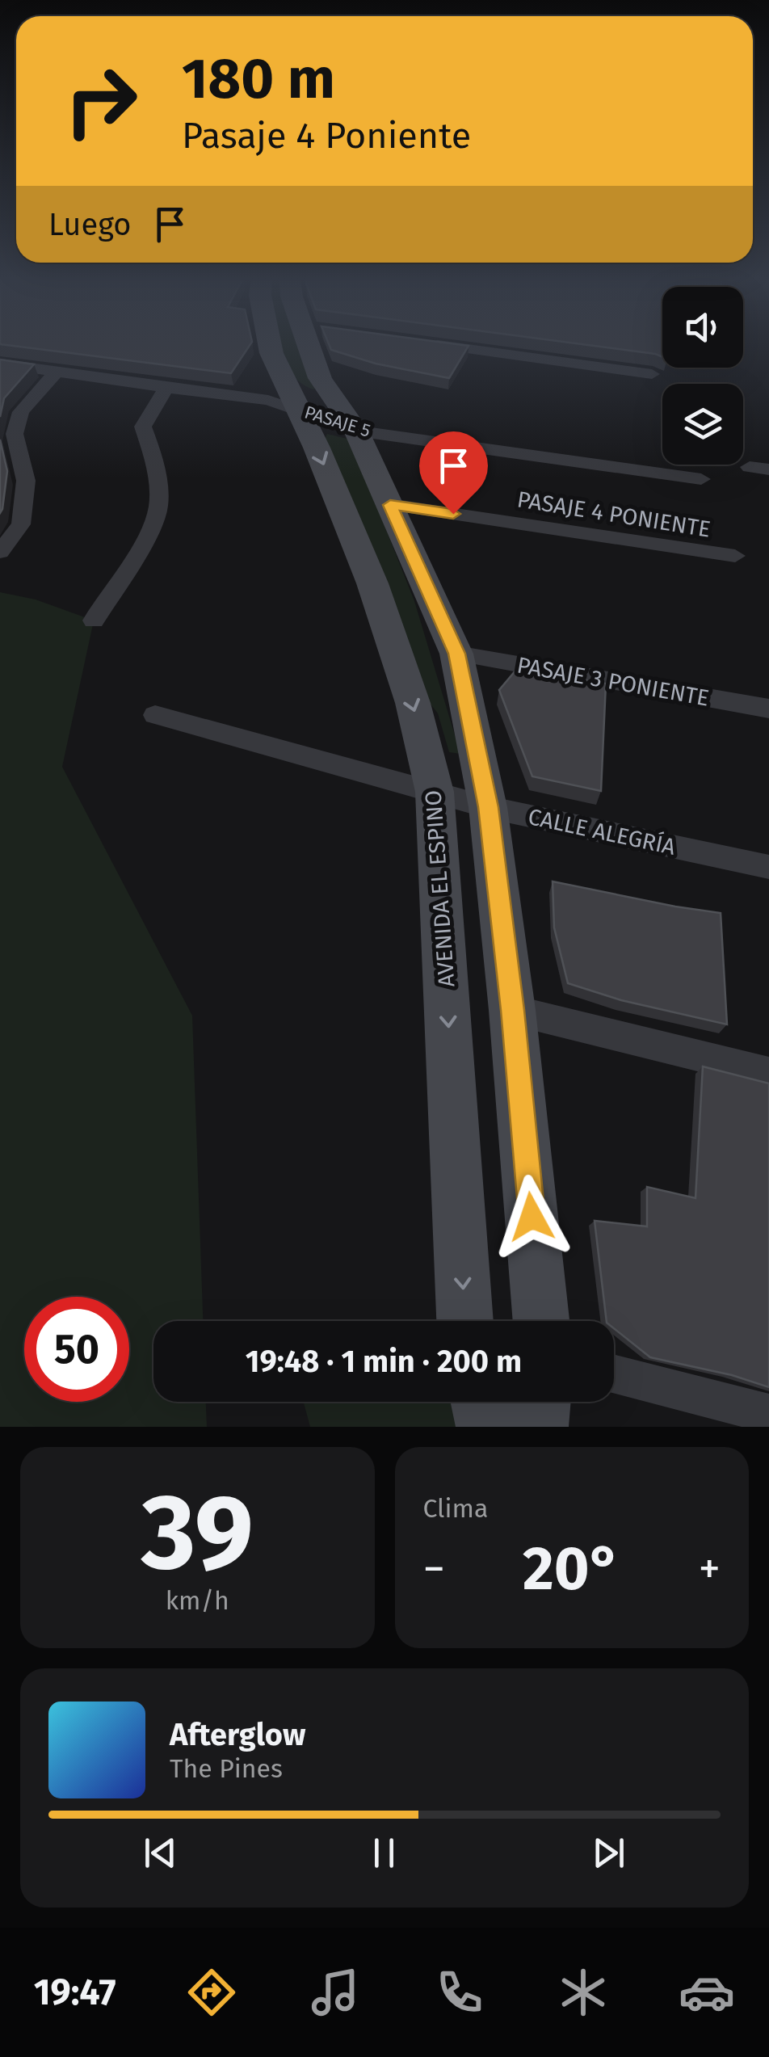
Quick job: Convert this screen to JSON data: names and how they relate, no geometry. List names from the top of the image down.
{
  "streets": {
    "main road": ["AVENIDA EL ESPINO"],
    "street": [
      "PASAJE 5",
      "PASAJE 4 PONIENTE",
      "PASAJE 3 PONIENTE",
      "CALLE ALEGRÍA"
    ]
  },
  "crossings": [
    ["PASAJE 5", "AVENIDA EL ESPINO"],
    ["CALLE ALEGRÍA", "AVENIDA EL ESPINO"]
  ],
  "page": {
    "turn": ["180 m", "Pasaje 4 Poniente"],
    "then": "Luego",
    "limit": "50",
    "trip": "19:48 · 1 min · 200 m",
    "tile": [
      ["39", "km/h"],
      "Clima"
    ],
    "heat": ["−", "20°", "+"],
    "song": ["Afterglow", "The Pines"],
    "tabs": "19:47"
  }
}
